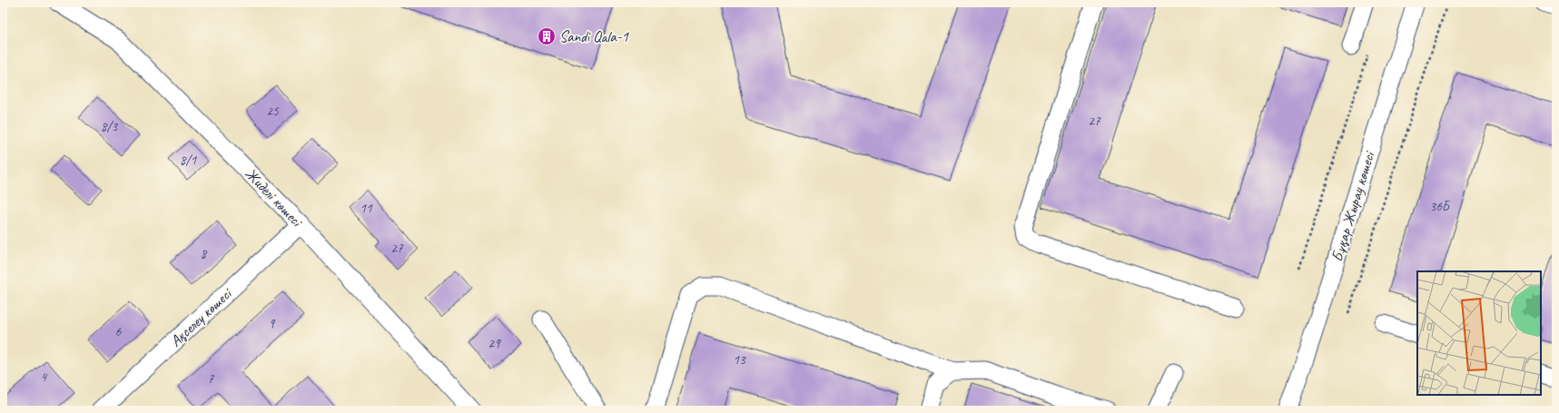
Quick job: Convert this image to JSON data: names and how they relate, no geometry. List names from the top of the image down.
{
  "streets": {
    "street": ["Жиделі көшесі", "Бұқар Жырау көшесі", "Ақселеу көшесі"]
  },
  "crossings": [
    ["Жиделі көшесі", "Ақселеу көшесі"]
  ],
  "places": {
    "building": ["Sandi Qala-1"]
  },
  "house_numbers": [
    "25",
    "27",
    "8/3",
    "8/1",
    "36Б",
    "11",
    "27",
    "8",
    "9",
    "6",
    "29",
    "13",
    "4",
    "7"
  ]
}
